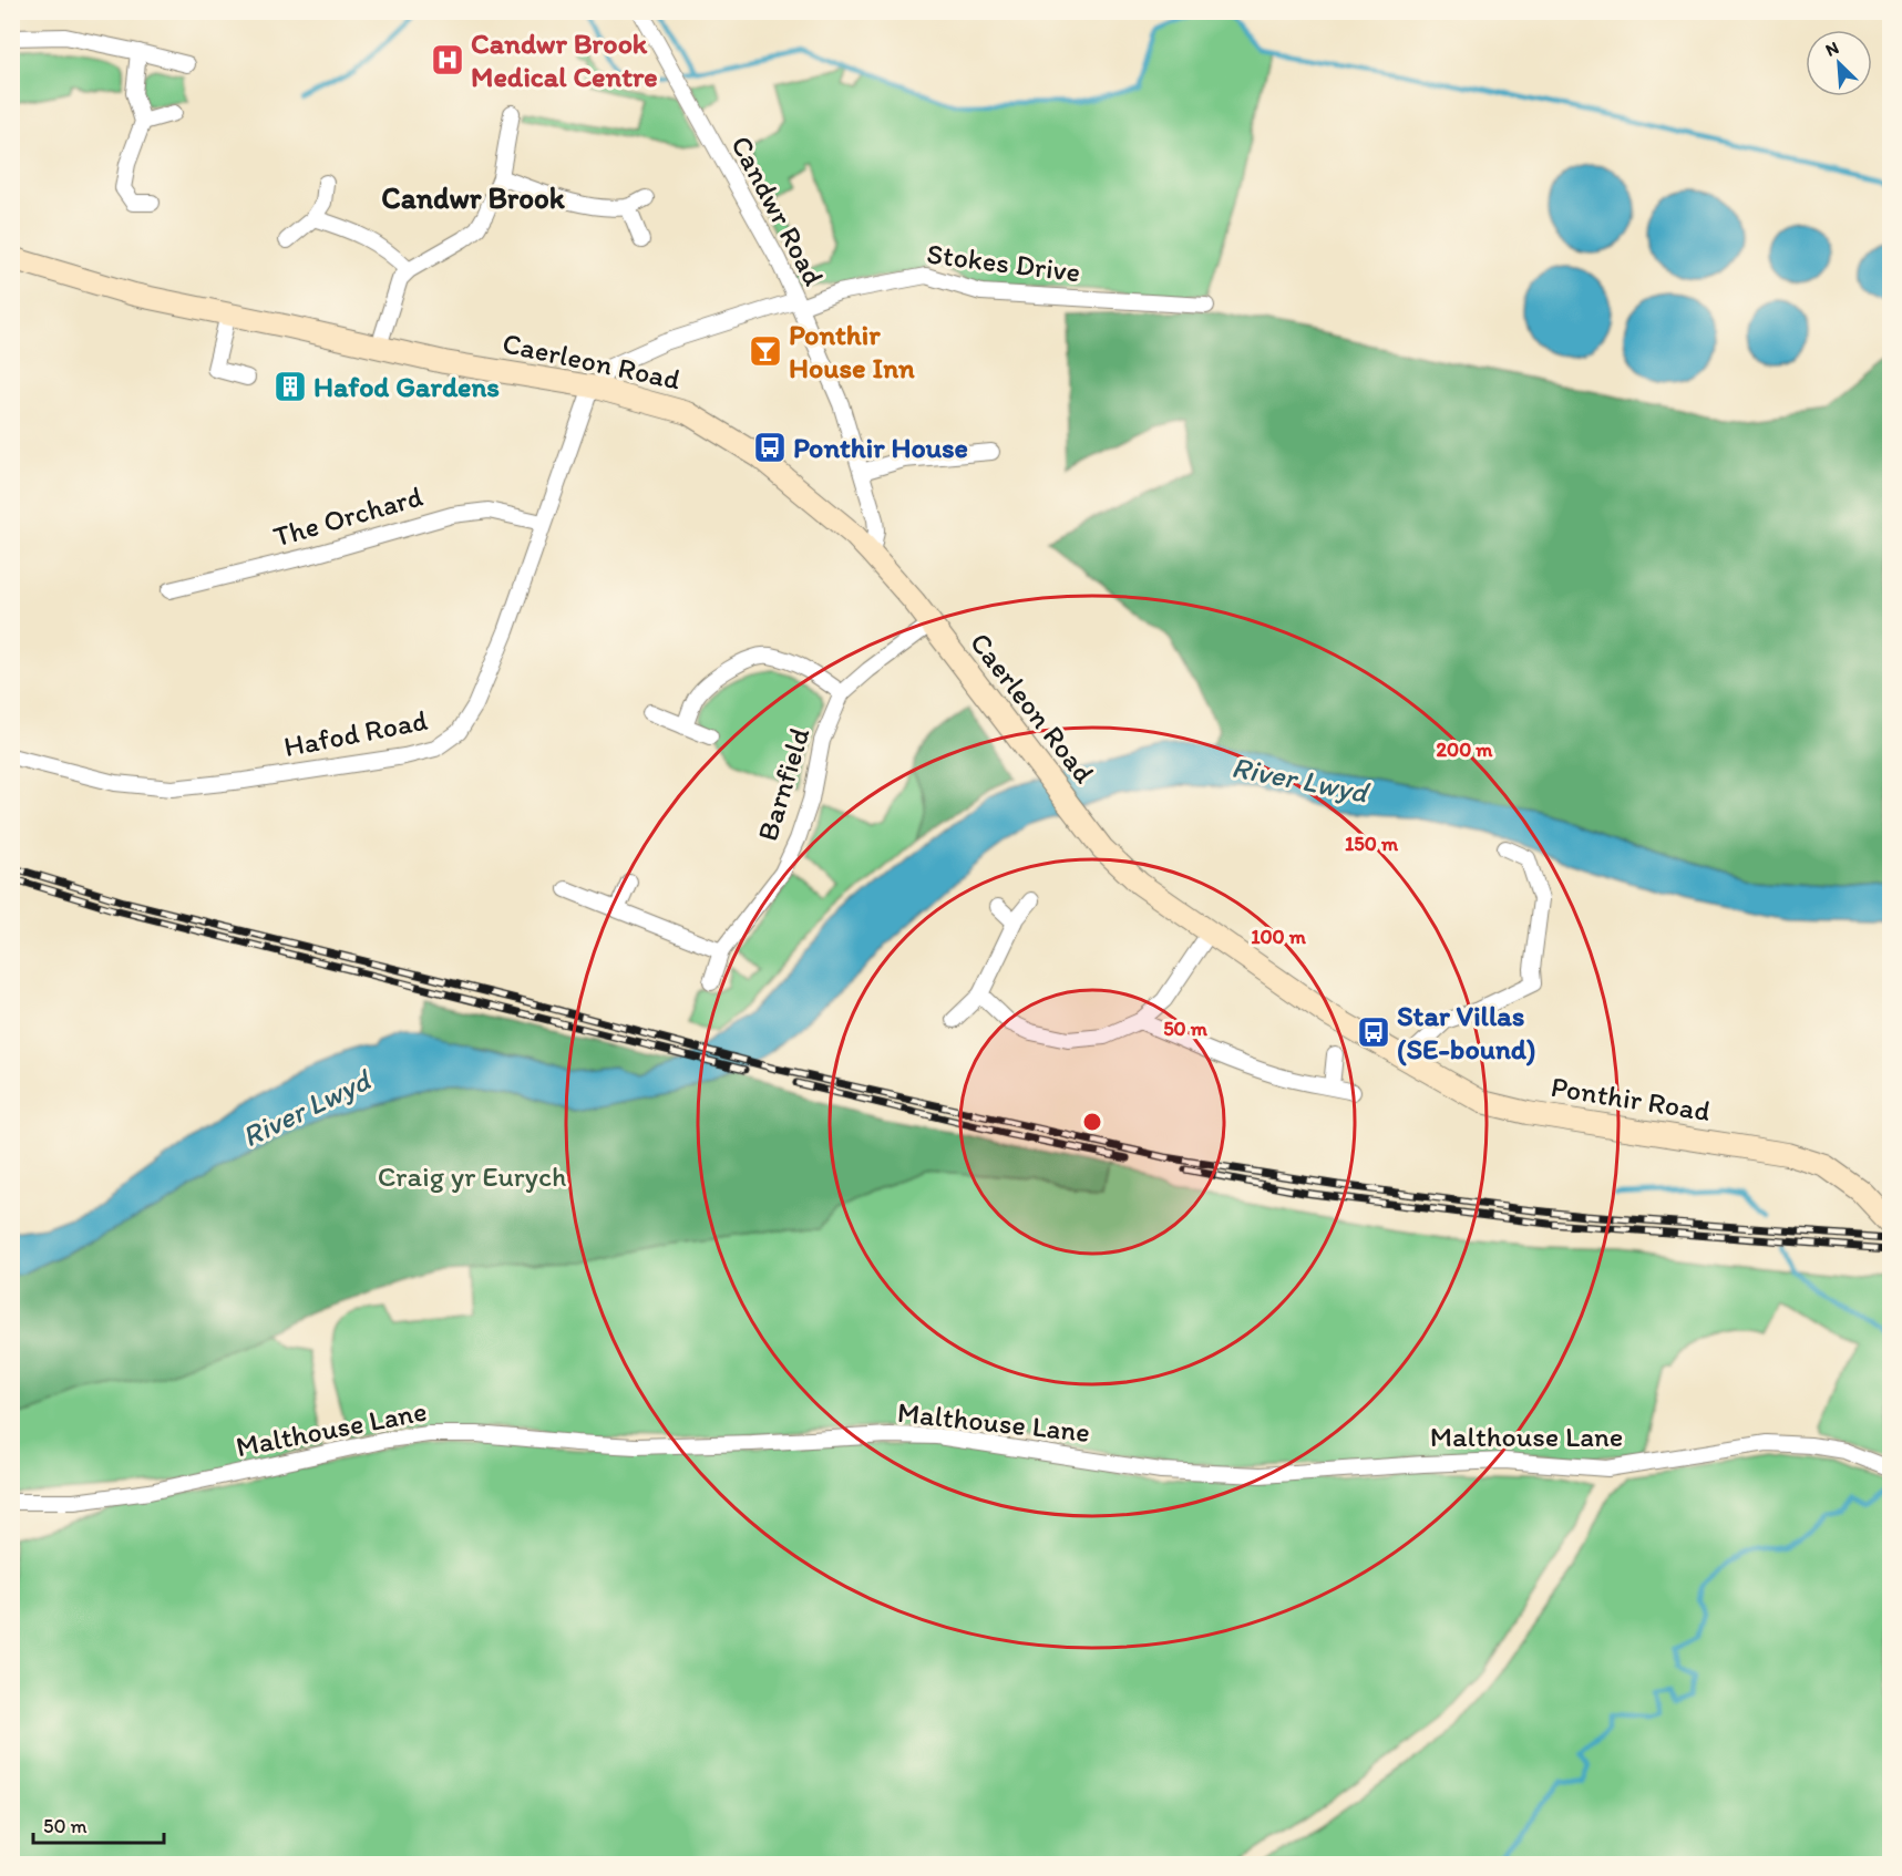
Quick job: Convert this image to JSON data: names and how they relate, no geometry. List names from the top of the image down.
{
  "streets": {
    "main road": ["Caerleon Road", "Ponthir Road"],
    "street": [
      "Candwr Road",
      "Stokes Drive",
      "The Orchard",
      "Hafod Road",
      "Barnfield",
      "Malthouse Lane"
    ]
  },
  "crossings": [
    ["Candwr Road", "Stokes Drive"],
    ["Candwr Road", "Caerleon Road"],
    ["Stokes Drive", "Caerleon Road"],
    ["Stokes Drive", "Hafod Road"],
    ["Caerleon Road", "Hafod Road"],
    ["Caerleon Road", "Barnfield"],
    ["Caerleon Road", "Ponthir Road"],
    ["The Orchard", "Hafod Road"]
  ],
  "districts": ["Candwr Brook"],
  "water": ["River Lwyd"],
  "parks": ["Craig yr Eurych"],
  "places": {
    "hospital": ["Candwr Brook Medical Centre"],
    "bar": ["Ponthir House Inn"],
    "building": ["Hafod Gardens"],
    "bus stop": ["Ponthir House", "Star Villas (SE-bound)"]
  },
  "scale_bar": "50 m",
  "north": "top left",
  "rings": [
    "200 m",
    "150 m",
    "100 m",
    "50 m"
  ]
}
